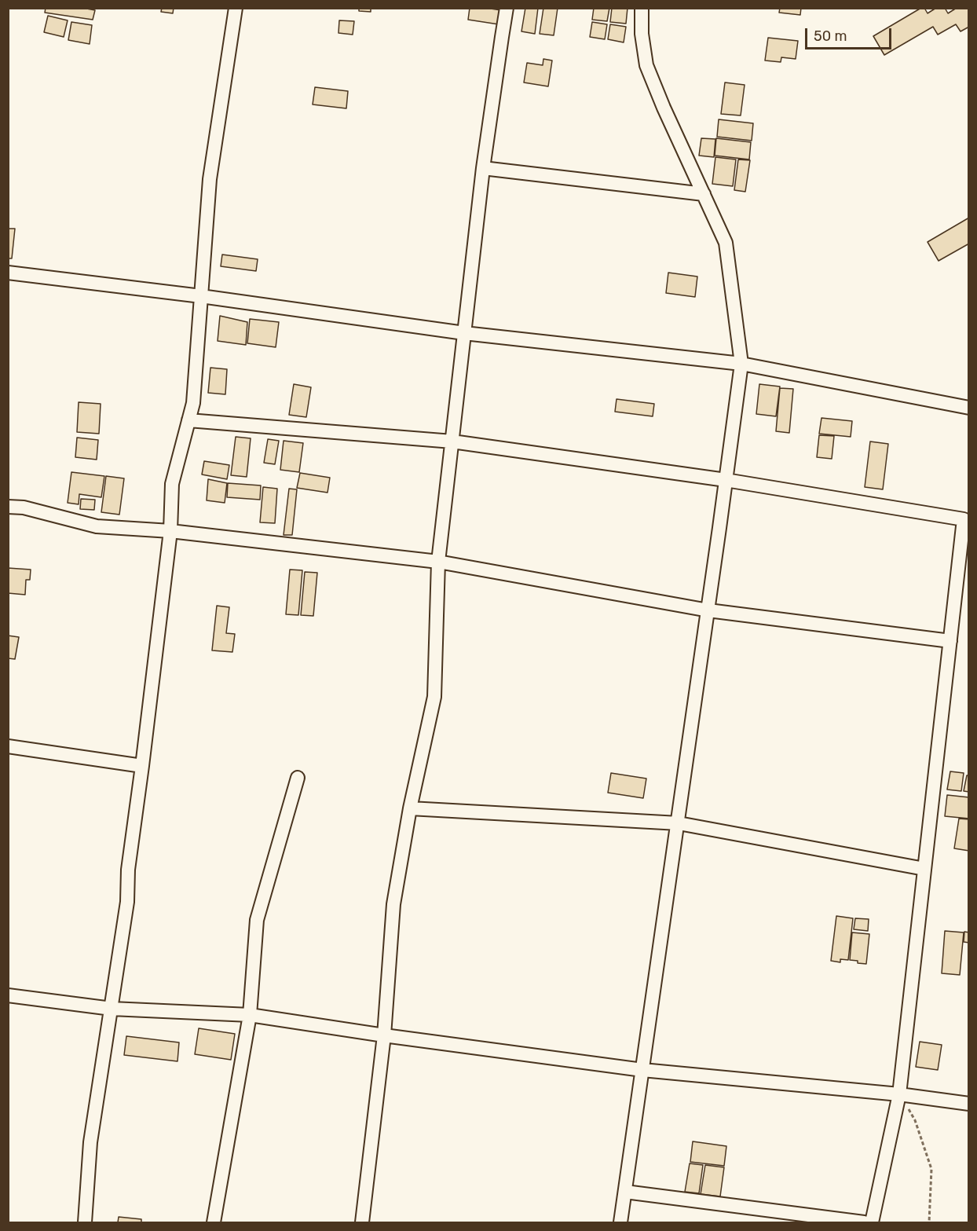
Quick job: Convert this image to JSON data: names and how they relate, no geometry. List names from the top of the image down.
{
  "scale_bar": "50 m"
}
